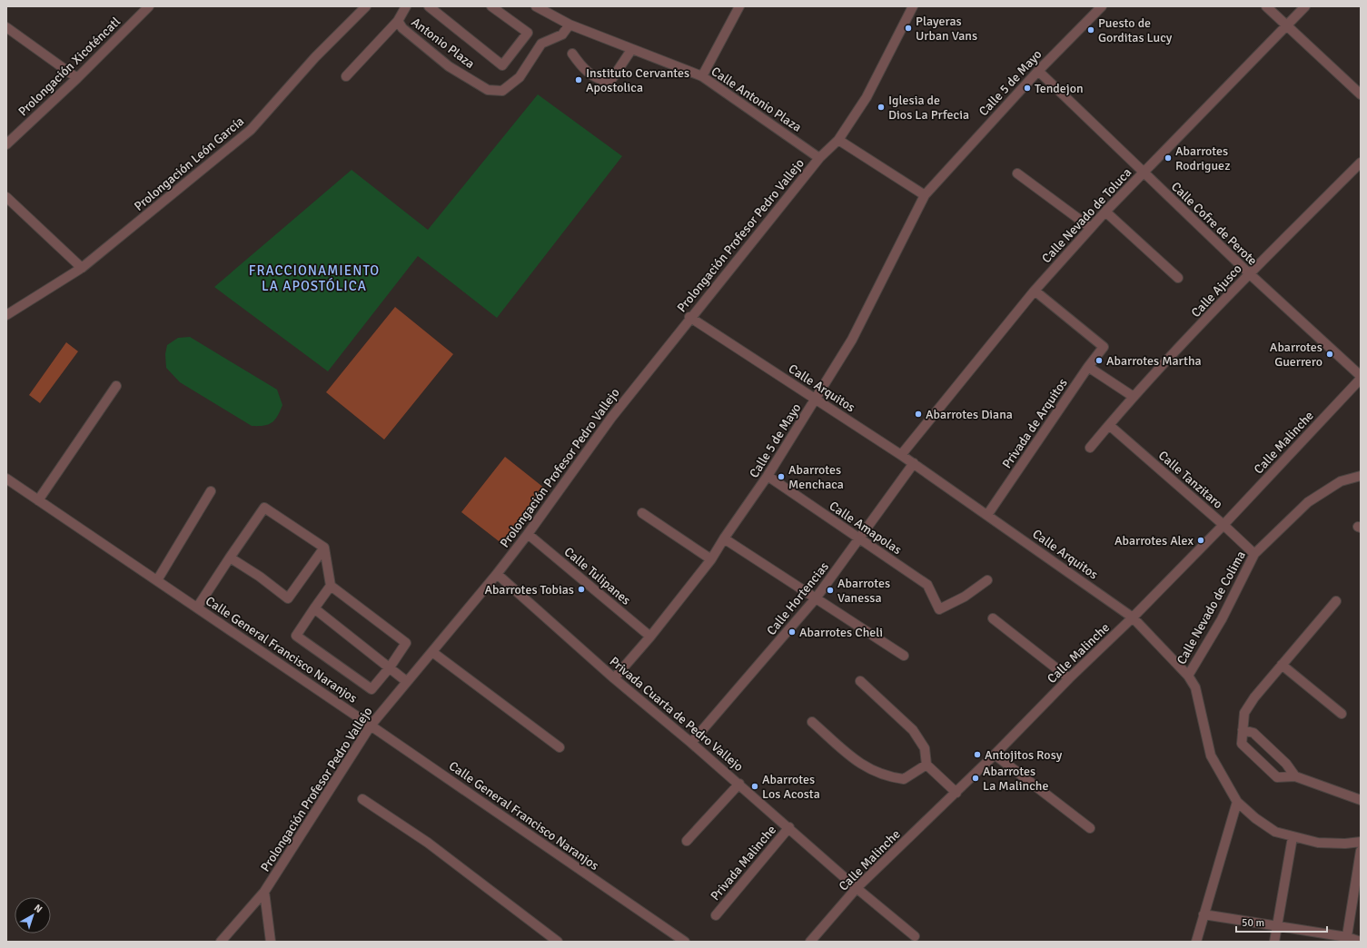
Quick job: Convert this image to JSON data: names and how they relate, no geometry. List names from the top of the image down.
{
  "streets": {
    "street": [
      "Antonio Plaza",
      "Prolongación Xicoténcatl",
      "Calle 5 de Mayo",
      "Calle Antonio Plaza",
      "Prolongación León García",
      "Calle Nevado de Toluca",
      "Calle Cofre de Perote",
      "Prolongación Profesor Pedro Vallejo",
      "Calle Ajusco",
      "Calle Arquitos",
      "Privada de Arquitos",
      "Calle Malinche",
      "Calle Tanzitaro",
      "Calle Amapolas",
      "Calle Tulipanes",
      "Calle Hortencias",
      "Calle Nevado de Colima",
      "Calle General Francisco Naranjos",
      "Privada Cuarta de Pedro Vallejo",
      "Privada Malinche"
    ]
  },
  "crossings": [
    ["Calle 5 de Mayo", "Calle Cofre de Perote"],
    ["Calle 5 de Mayo", "Calle Arquitos"],
    ["Calle 5 de Mayo", "Calle Amapolas"],
    ["Calle 5 de Mayo", "Calle Tulipanes"],
    ["Calle 5 de Mayo", "Privada Cuarta de Pedro Vallejo"],
    ["Calle Antonio Plaza", "Prolongación Profesor Pedro Vallejo"],
    ["Calle Nevado de Toluca", "Calle Cofre de Perote"],
    ["Calle Nevado de Toluca", "Calle Arquitos"],
    ["Calle Nevado de Toluca", "Privada de Arquitos"],
    ["Calle Cofre de Perote", "Calle Ajusco"],
    ["Calle Cofre de Perote", "Calle Malinche"],
    ["Prolongación Profesor Pedro Vallejo", "Calle Arquitos"],
    ["Prolongación Profesor Pedro Vallejo", "Calle Tulipanes"],
    ["Prolongación Profesor Pedro Vallejo", "Calle General Francisco Naranjos"],
    ["Prolongación Profesor Pedro Vallejo", "Privada Cuarta de Pedro Vallejo"],
    ["Calle Ajusco", "Calle Tanzitaro"],
    ["Calle Arquitos", "Privada de Arquitos"],
    ["Calle Arquitos", "Calle Malinche"],
    ["Calle Arquitos", "Calle Hortencias"],
    ["Calle Arquitos", "Calle Nevado de Colima"],
    ["Calle Malinche", "Calle Tanzitaro"],
    ["Calle Malinche", "Privada Cuarta de Pedro Vallejo"],
    ["Calle Tanzitaro", "Calle Nevado de Colima"],
    ["Calle Amapolas", "Calle Hortencias"],
    ["Calle Hortencias", "Privada Cuarta de Pedro Vallejo"],
    ["Privada Cuarta de Pedro Vallejo", "Privada Malinche"]
  ],
  "districts": ["FRACCIONAMIENTO LA APOSTÓLICA"],
  "places": [
    "Playeras Urban Vans",
    "Puesto de Gorditas Lucy",
    "Instituto Cervantes Apostolica",
    "Tendejon",
    "Iglesia de Dios La Prfecia",
    "Abarrotes Rodriguez",
    "Abarrotes Guerrero",
    "Abarrotes Martha",
    "Abarrotes Diana",
    "Abarrotes Menchaca",
    "Abarrotes Alex",
    "Abarrotes Tobias",
    "Abarrotes Vanessa",
    "Abarrotes Cheli",
    "Antojitos Rosy",
    "Abarrotes La Malinche",
    "Abarrotes Los Acosta"
  ],
  "scale_bar": "50 m",
  "north": "top right"
}
